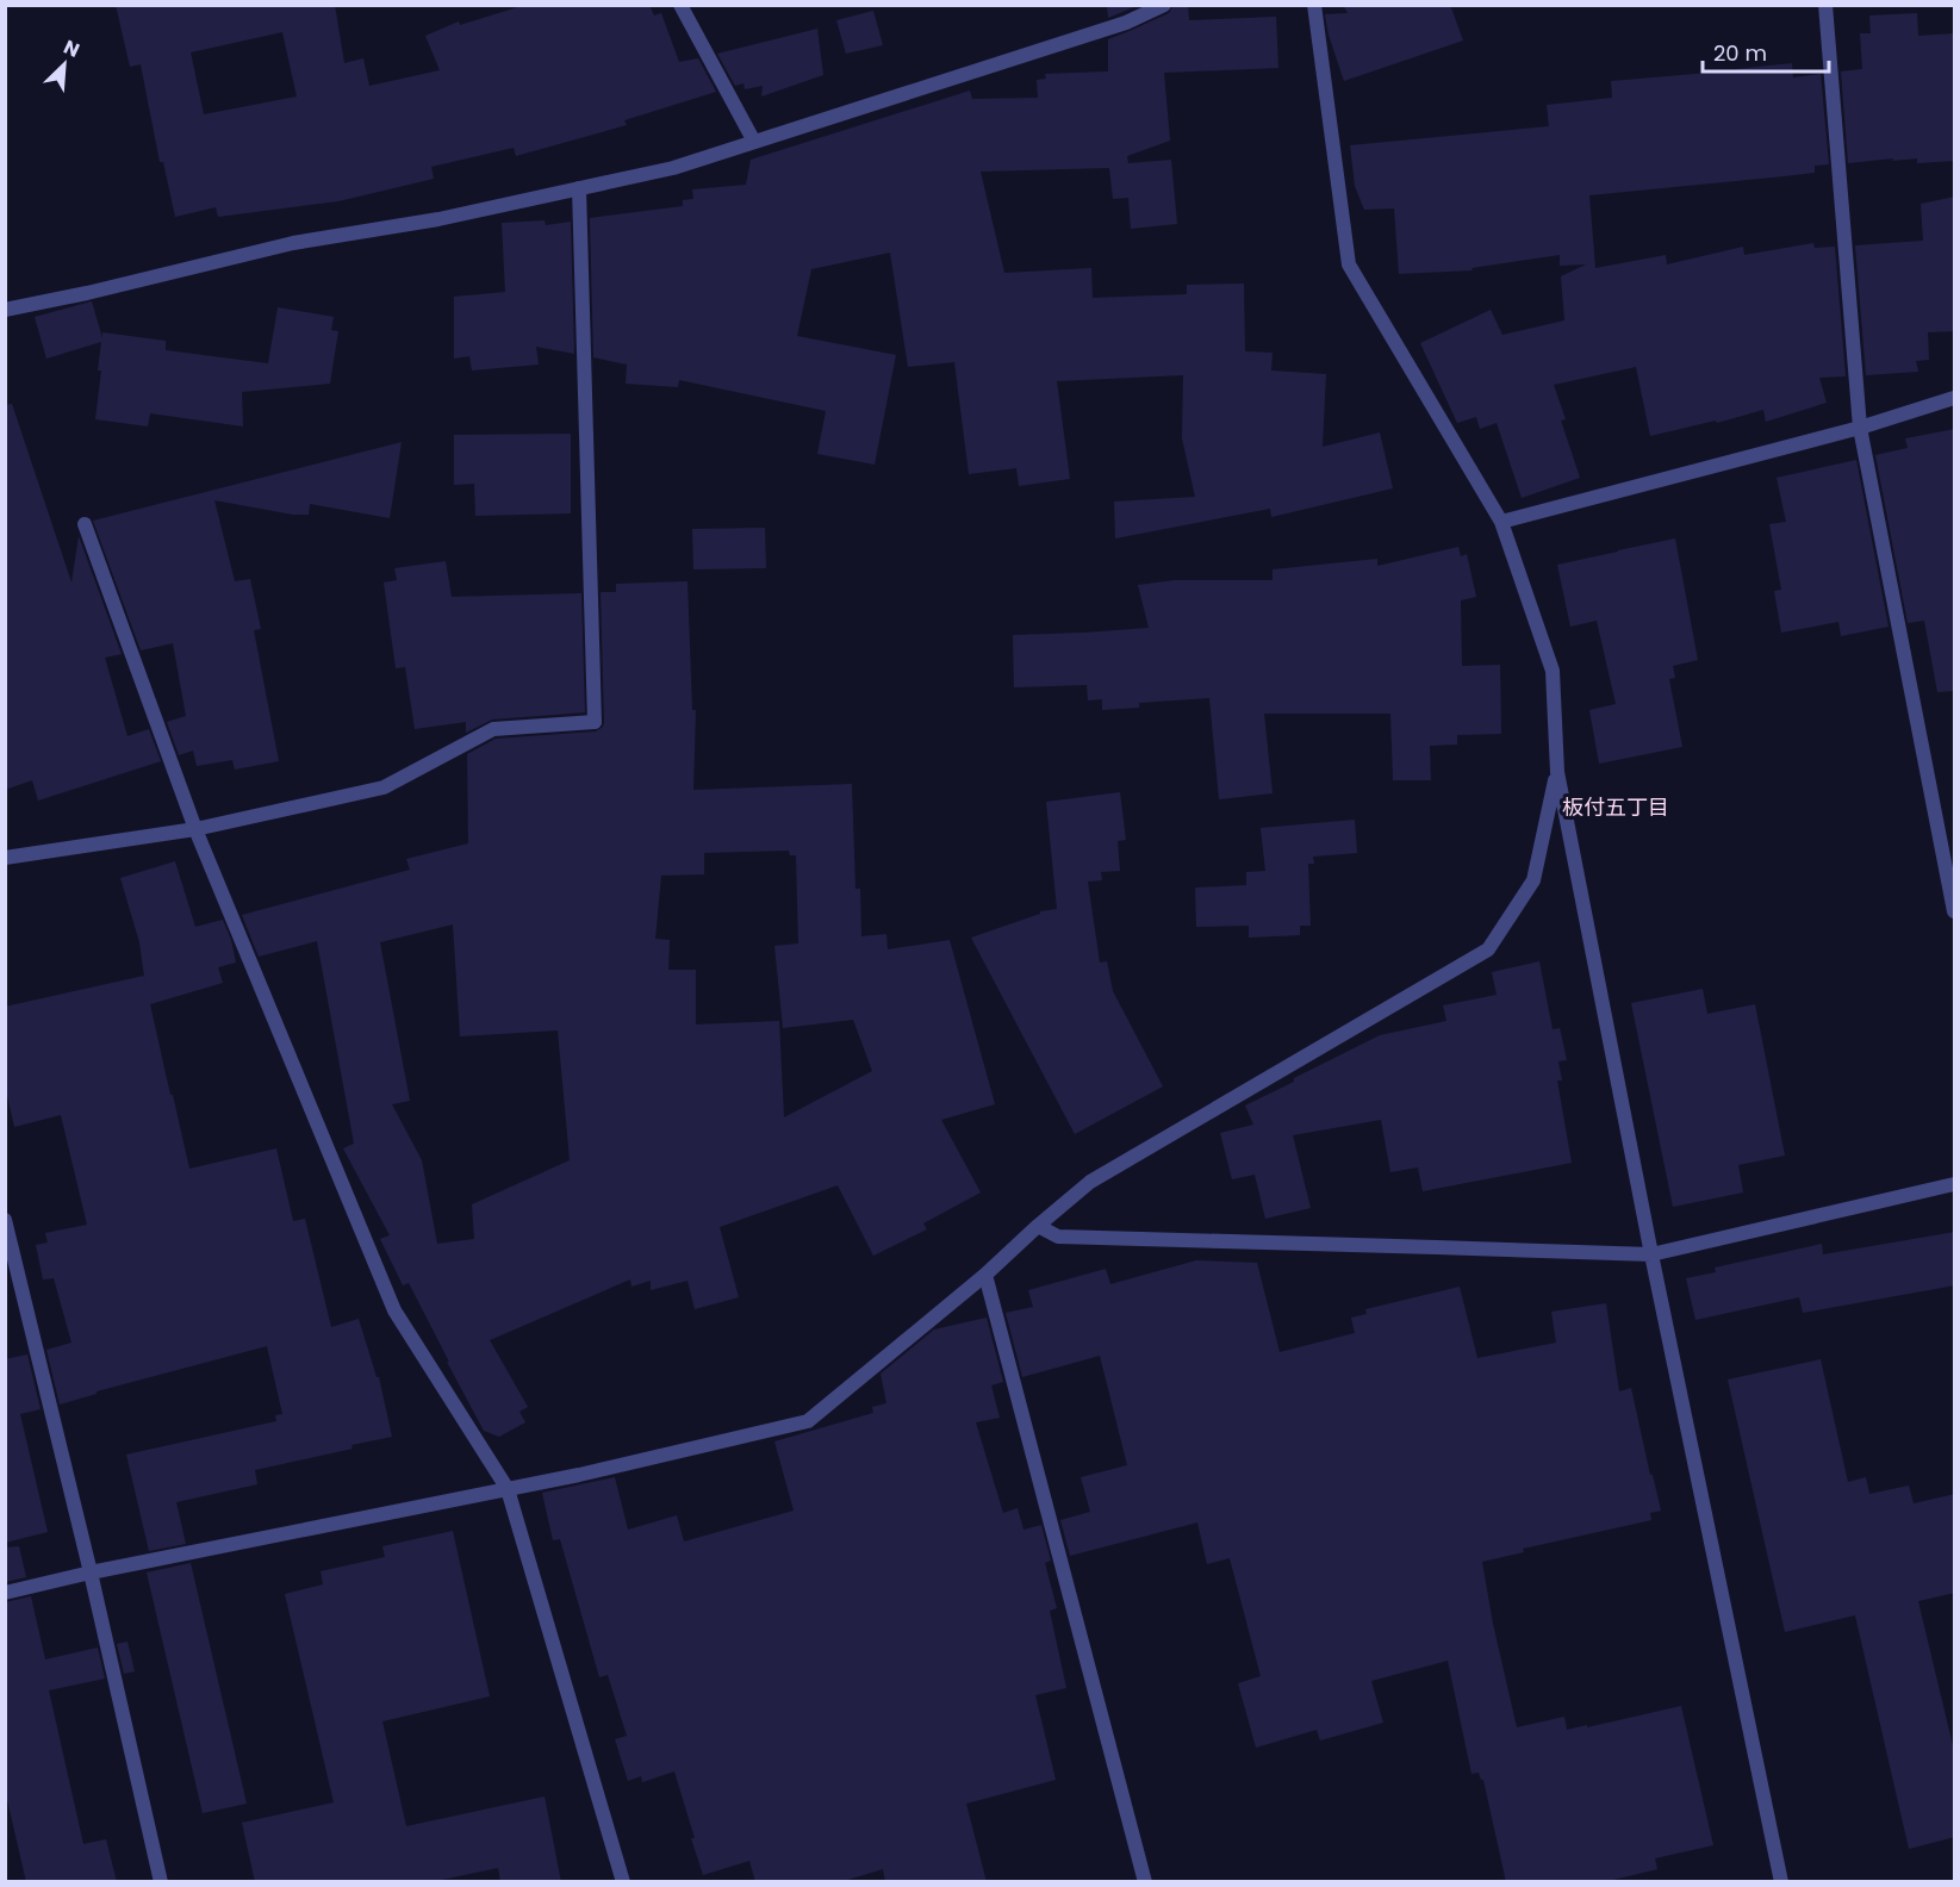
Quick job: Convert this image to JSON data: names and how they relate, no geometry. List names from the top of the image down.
{
  "districts": ["板付五丁目"],
  "scale_bar": "20 m",
  "north": "top right"
}
